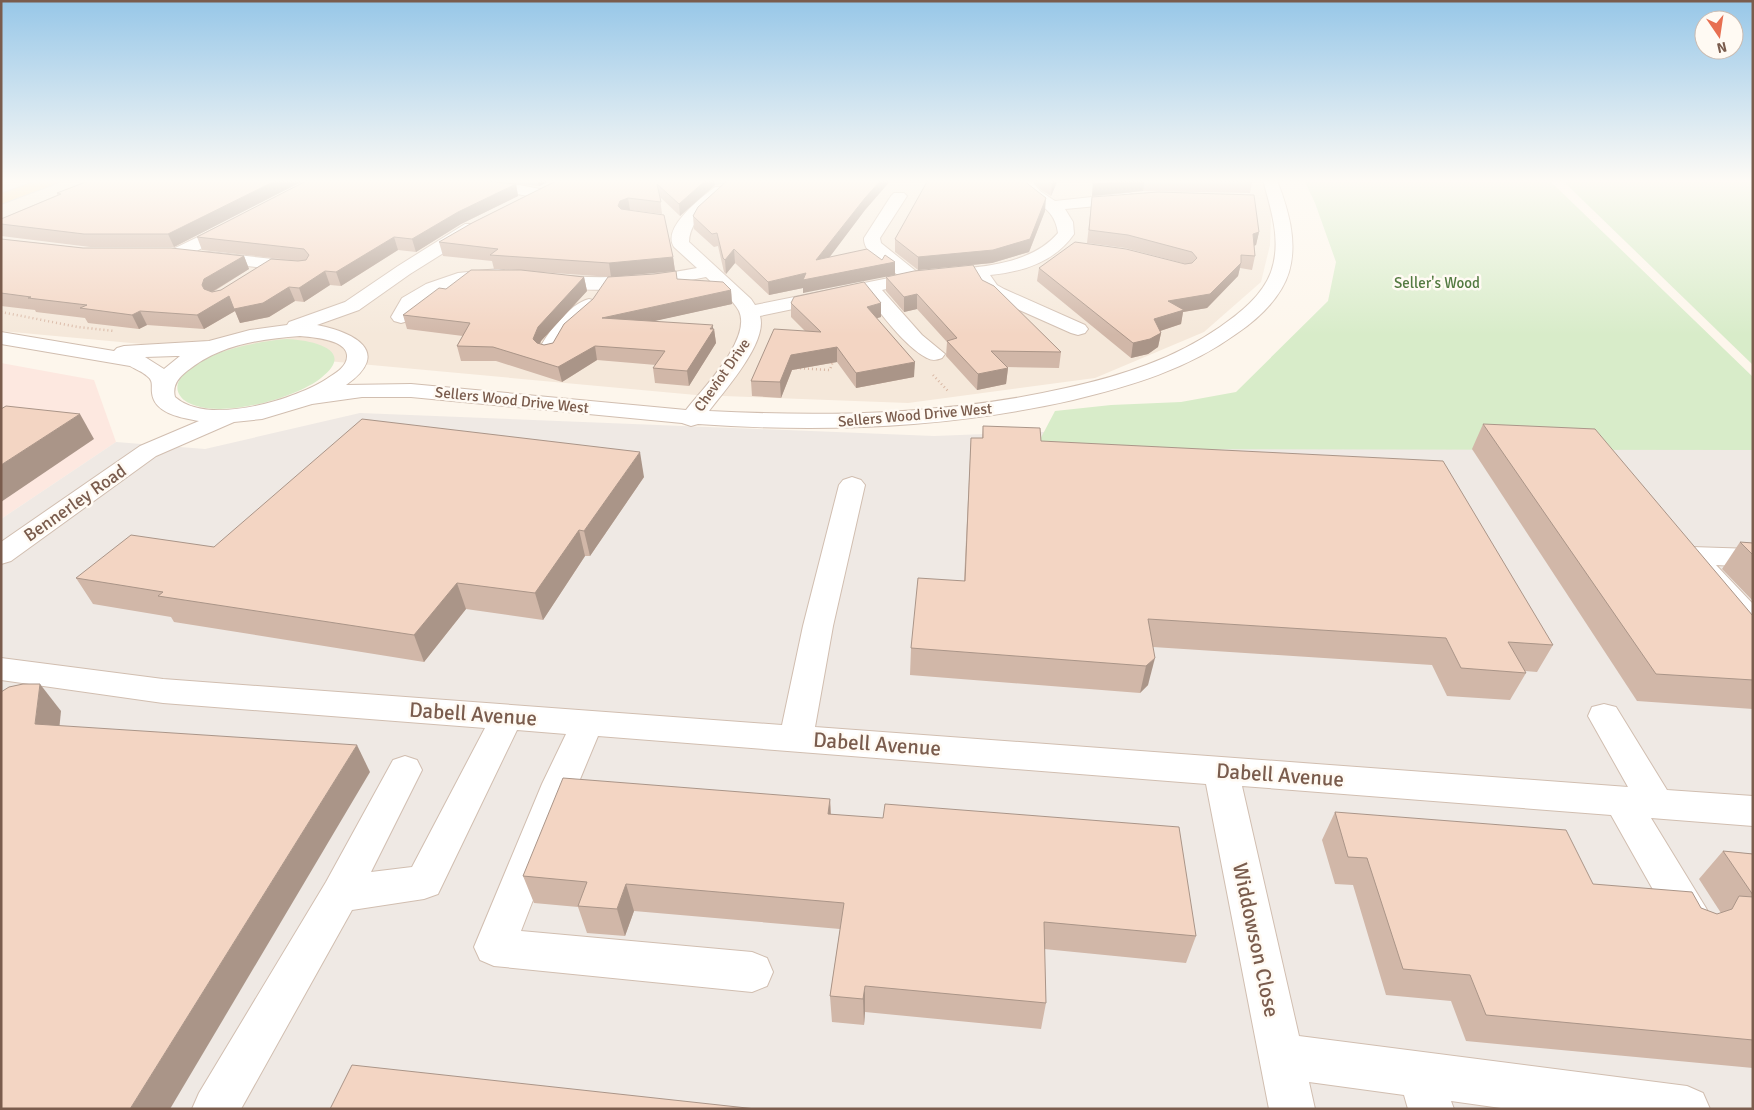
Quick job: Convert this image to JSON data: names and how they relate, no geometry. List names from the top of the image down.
{
  "streets": {
    "street": [
      "Cheviot Drive",
      "Sellers Wood Drive West",
      "Bennerley Road",
      "Dabell Avenue",
      "Widdowson Close"
    ]
  },
  "crossings": [
    ["Cheviot Drive", "Sellers Wood Drive West"],
    ["Dabell Avenue", "Widdowson Close"]
  ],
  "parks": ["Seller's Wood"],
  "north": "bottom"
}
